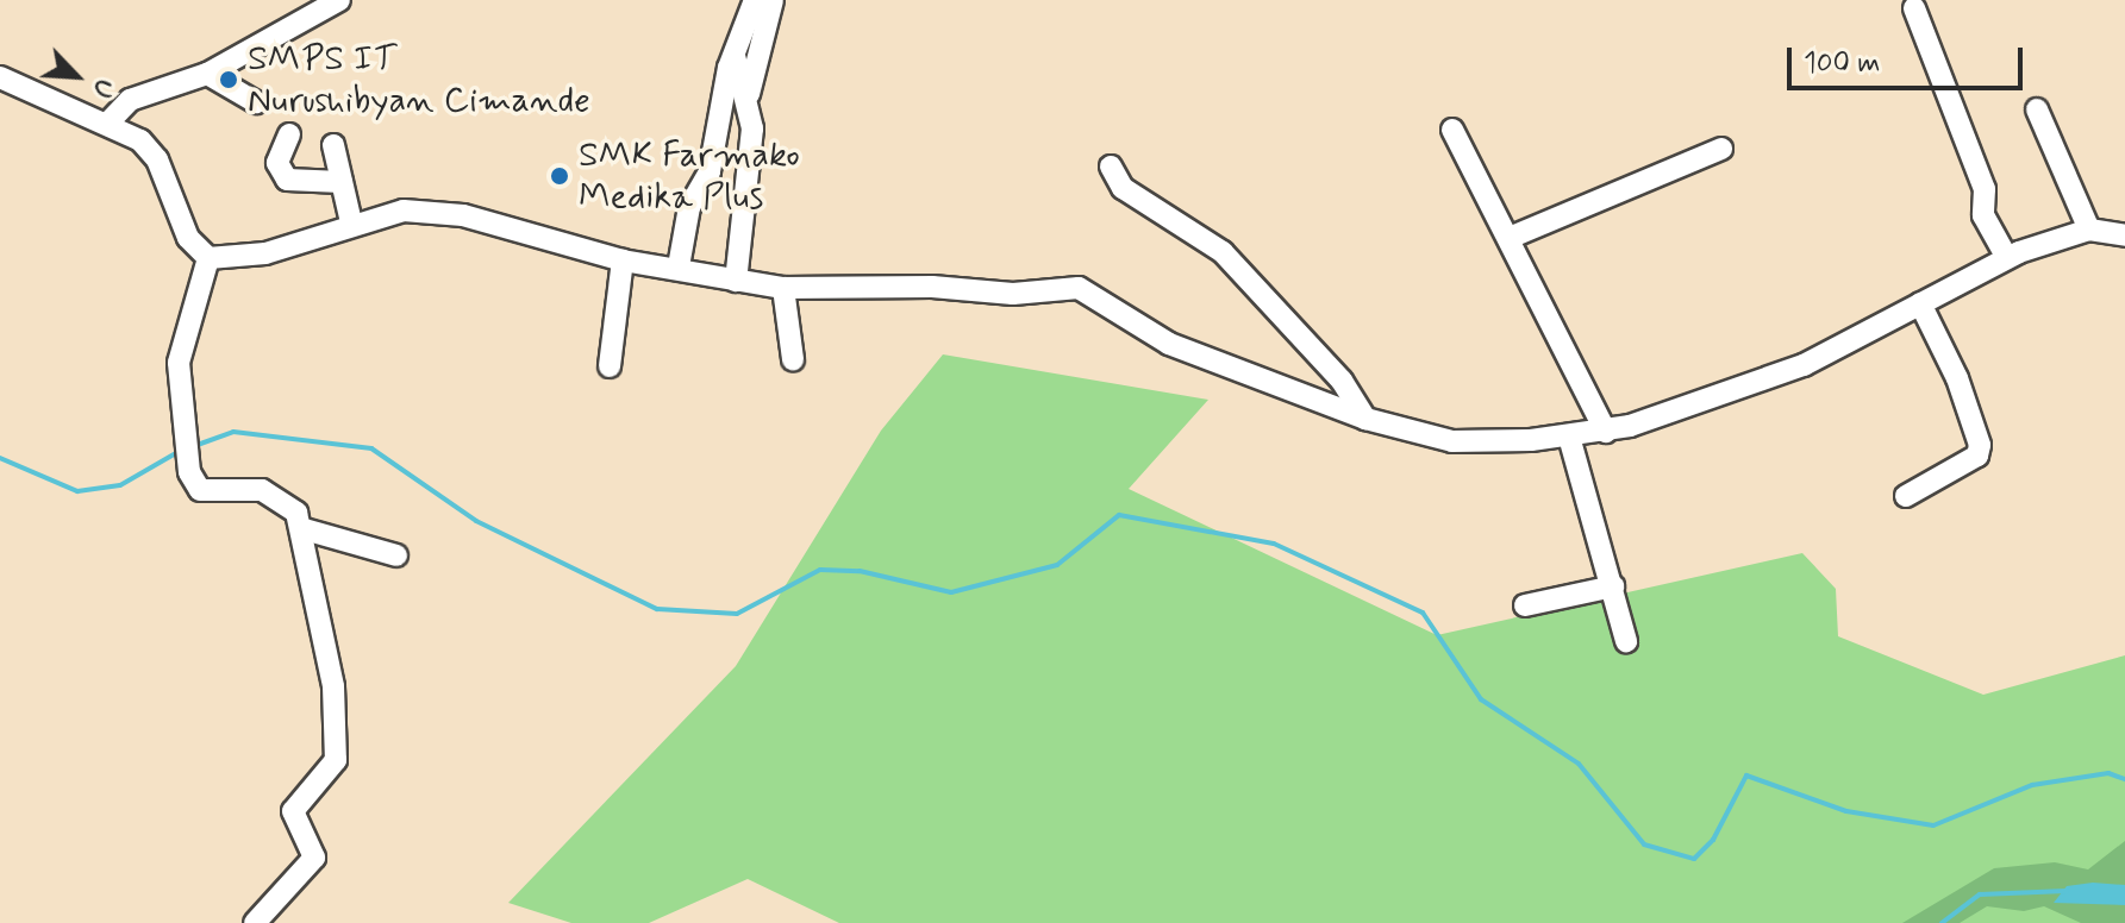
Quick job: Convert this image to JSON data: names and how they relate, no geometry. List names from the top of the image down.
{
  "places": ["SMPS IT Nurushibyan Cimande", "SMK Farmako Medika Plus"],
  "scale_bar": "100 m",
  "north": "bottom right"
}
